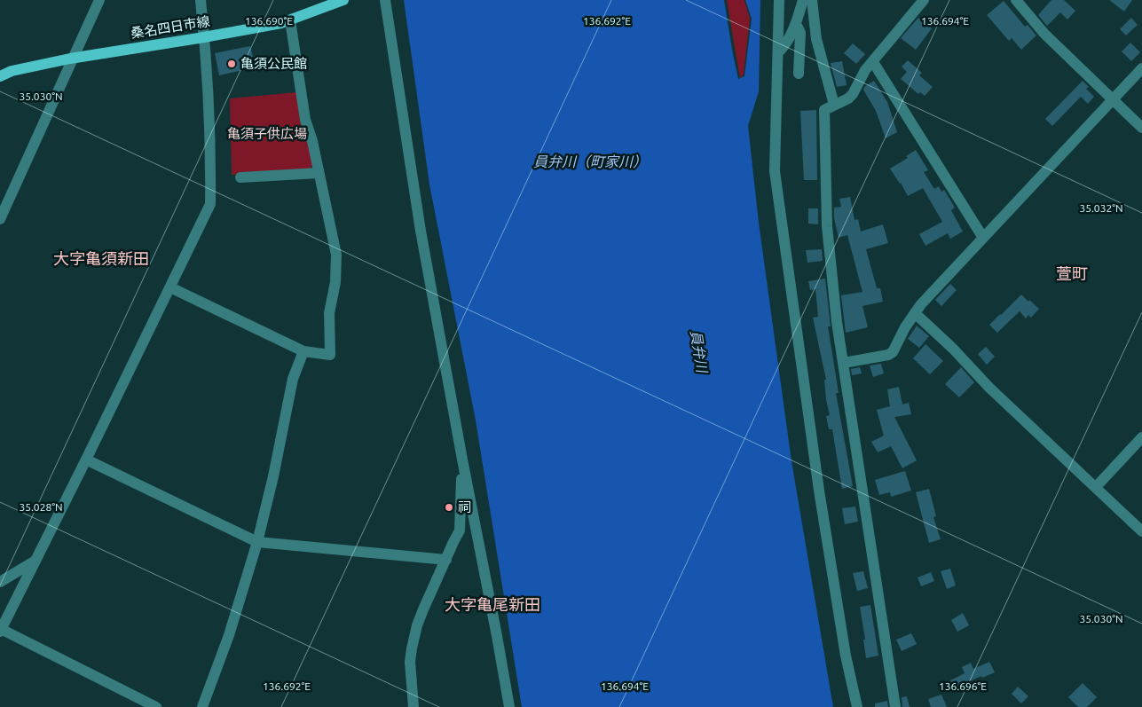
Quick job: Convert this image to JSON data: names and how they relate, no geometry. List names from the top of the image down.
{
  "streets": {
    "main road": ["桑名四日市線"]
  },
  "districts": ["大字亀須新田", "萱町", "大字亀尾新田"],
  "water": ["員弁川（町家川）", "員弁川"],
  "parks": ["亀須子供広場"],
  "places": ["亀須公民館", "祠"],
  "coordinates": [
    "136.690°E",
    "136.692°E",
    "136.694°E",
    "35.030°N",
    "35.032°N",
    "35.028°N",
    "136.696°E"
  ]
}
